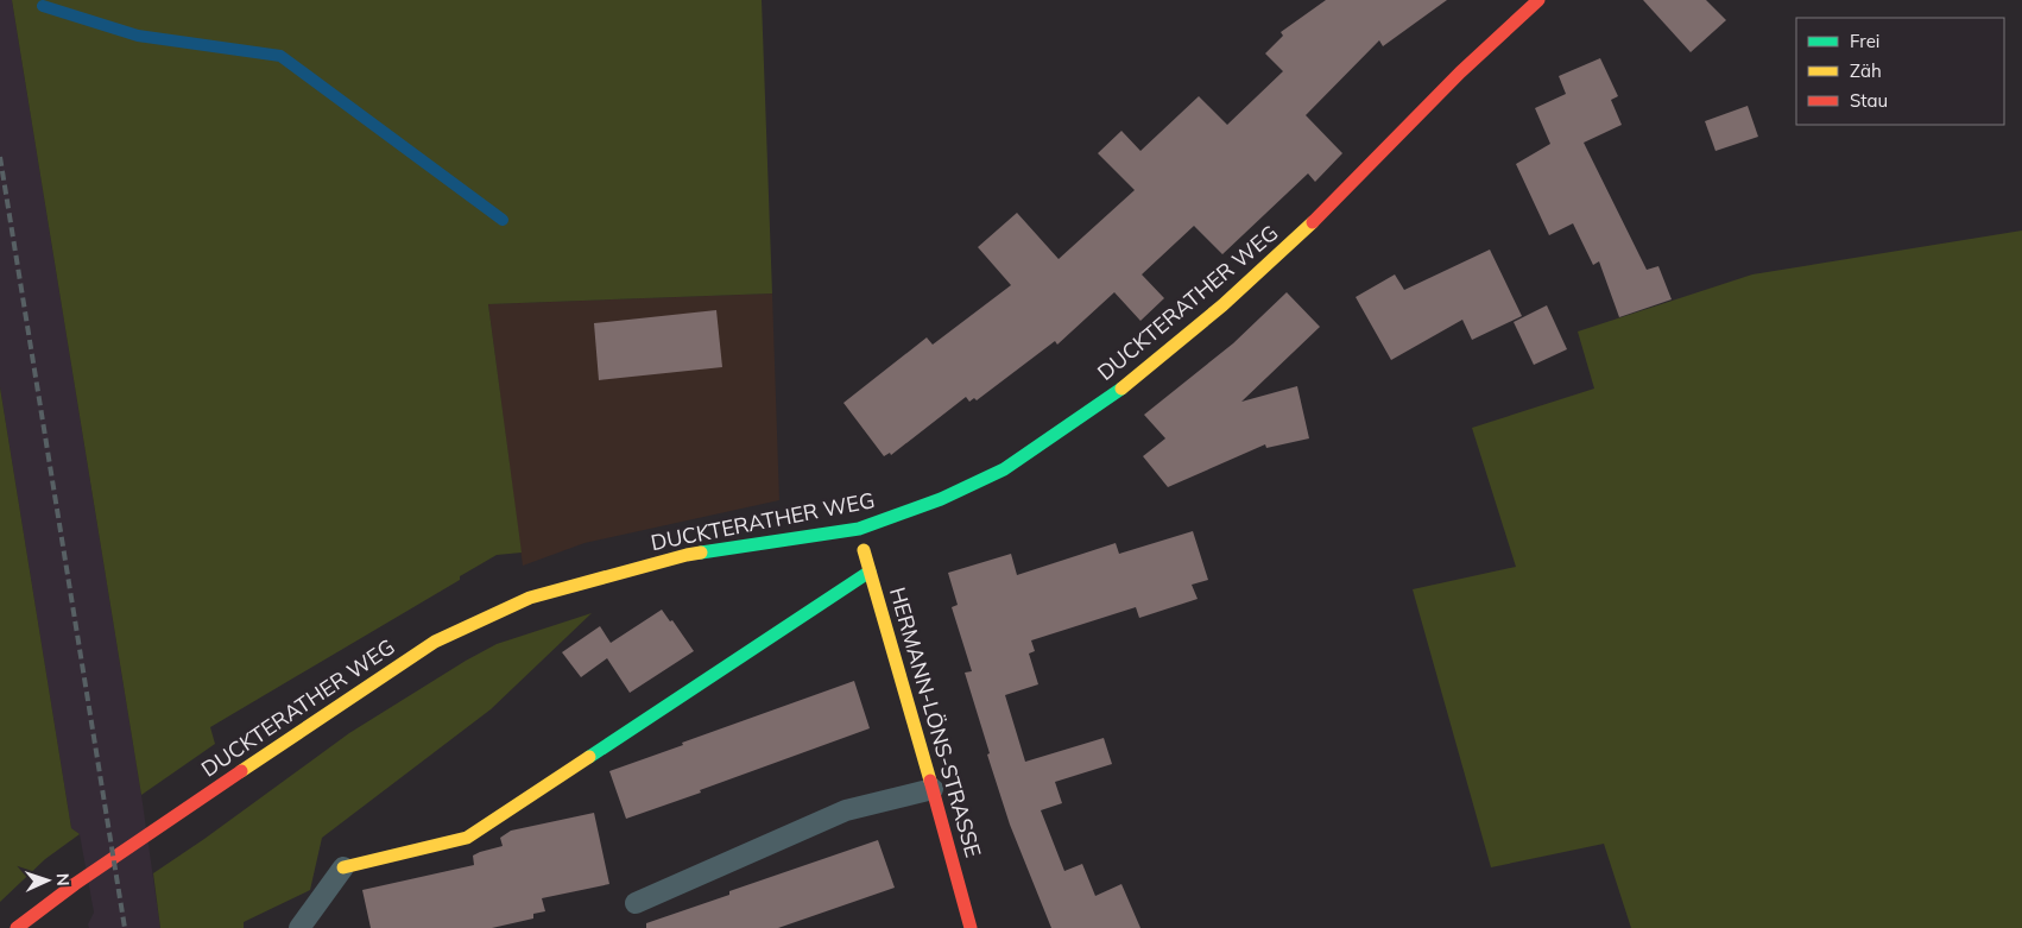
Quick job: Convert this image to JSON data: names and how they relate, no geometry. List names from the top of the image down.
{
  "streets": {
    "street": ["DUCKTERATHER WEG", "HERMANN-LÖNS-STRASSE"]
  },
  "crossings": [
    ["DUCKTERATHER WEG", "HERMANN-LÖNS-STRASSE"]
  ],
  "legend": ["Frei", "Zäh", "Stau"],
  "north": "right"
}
